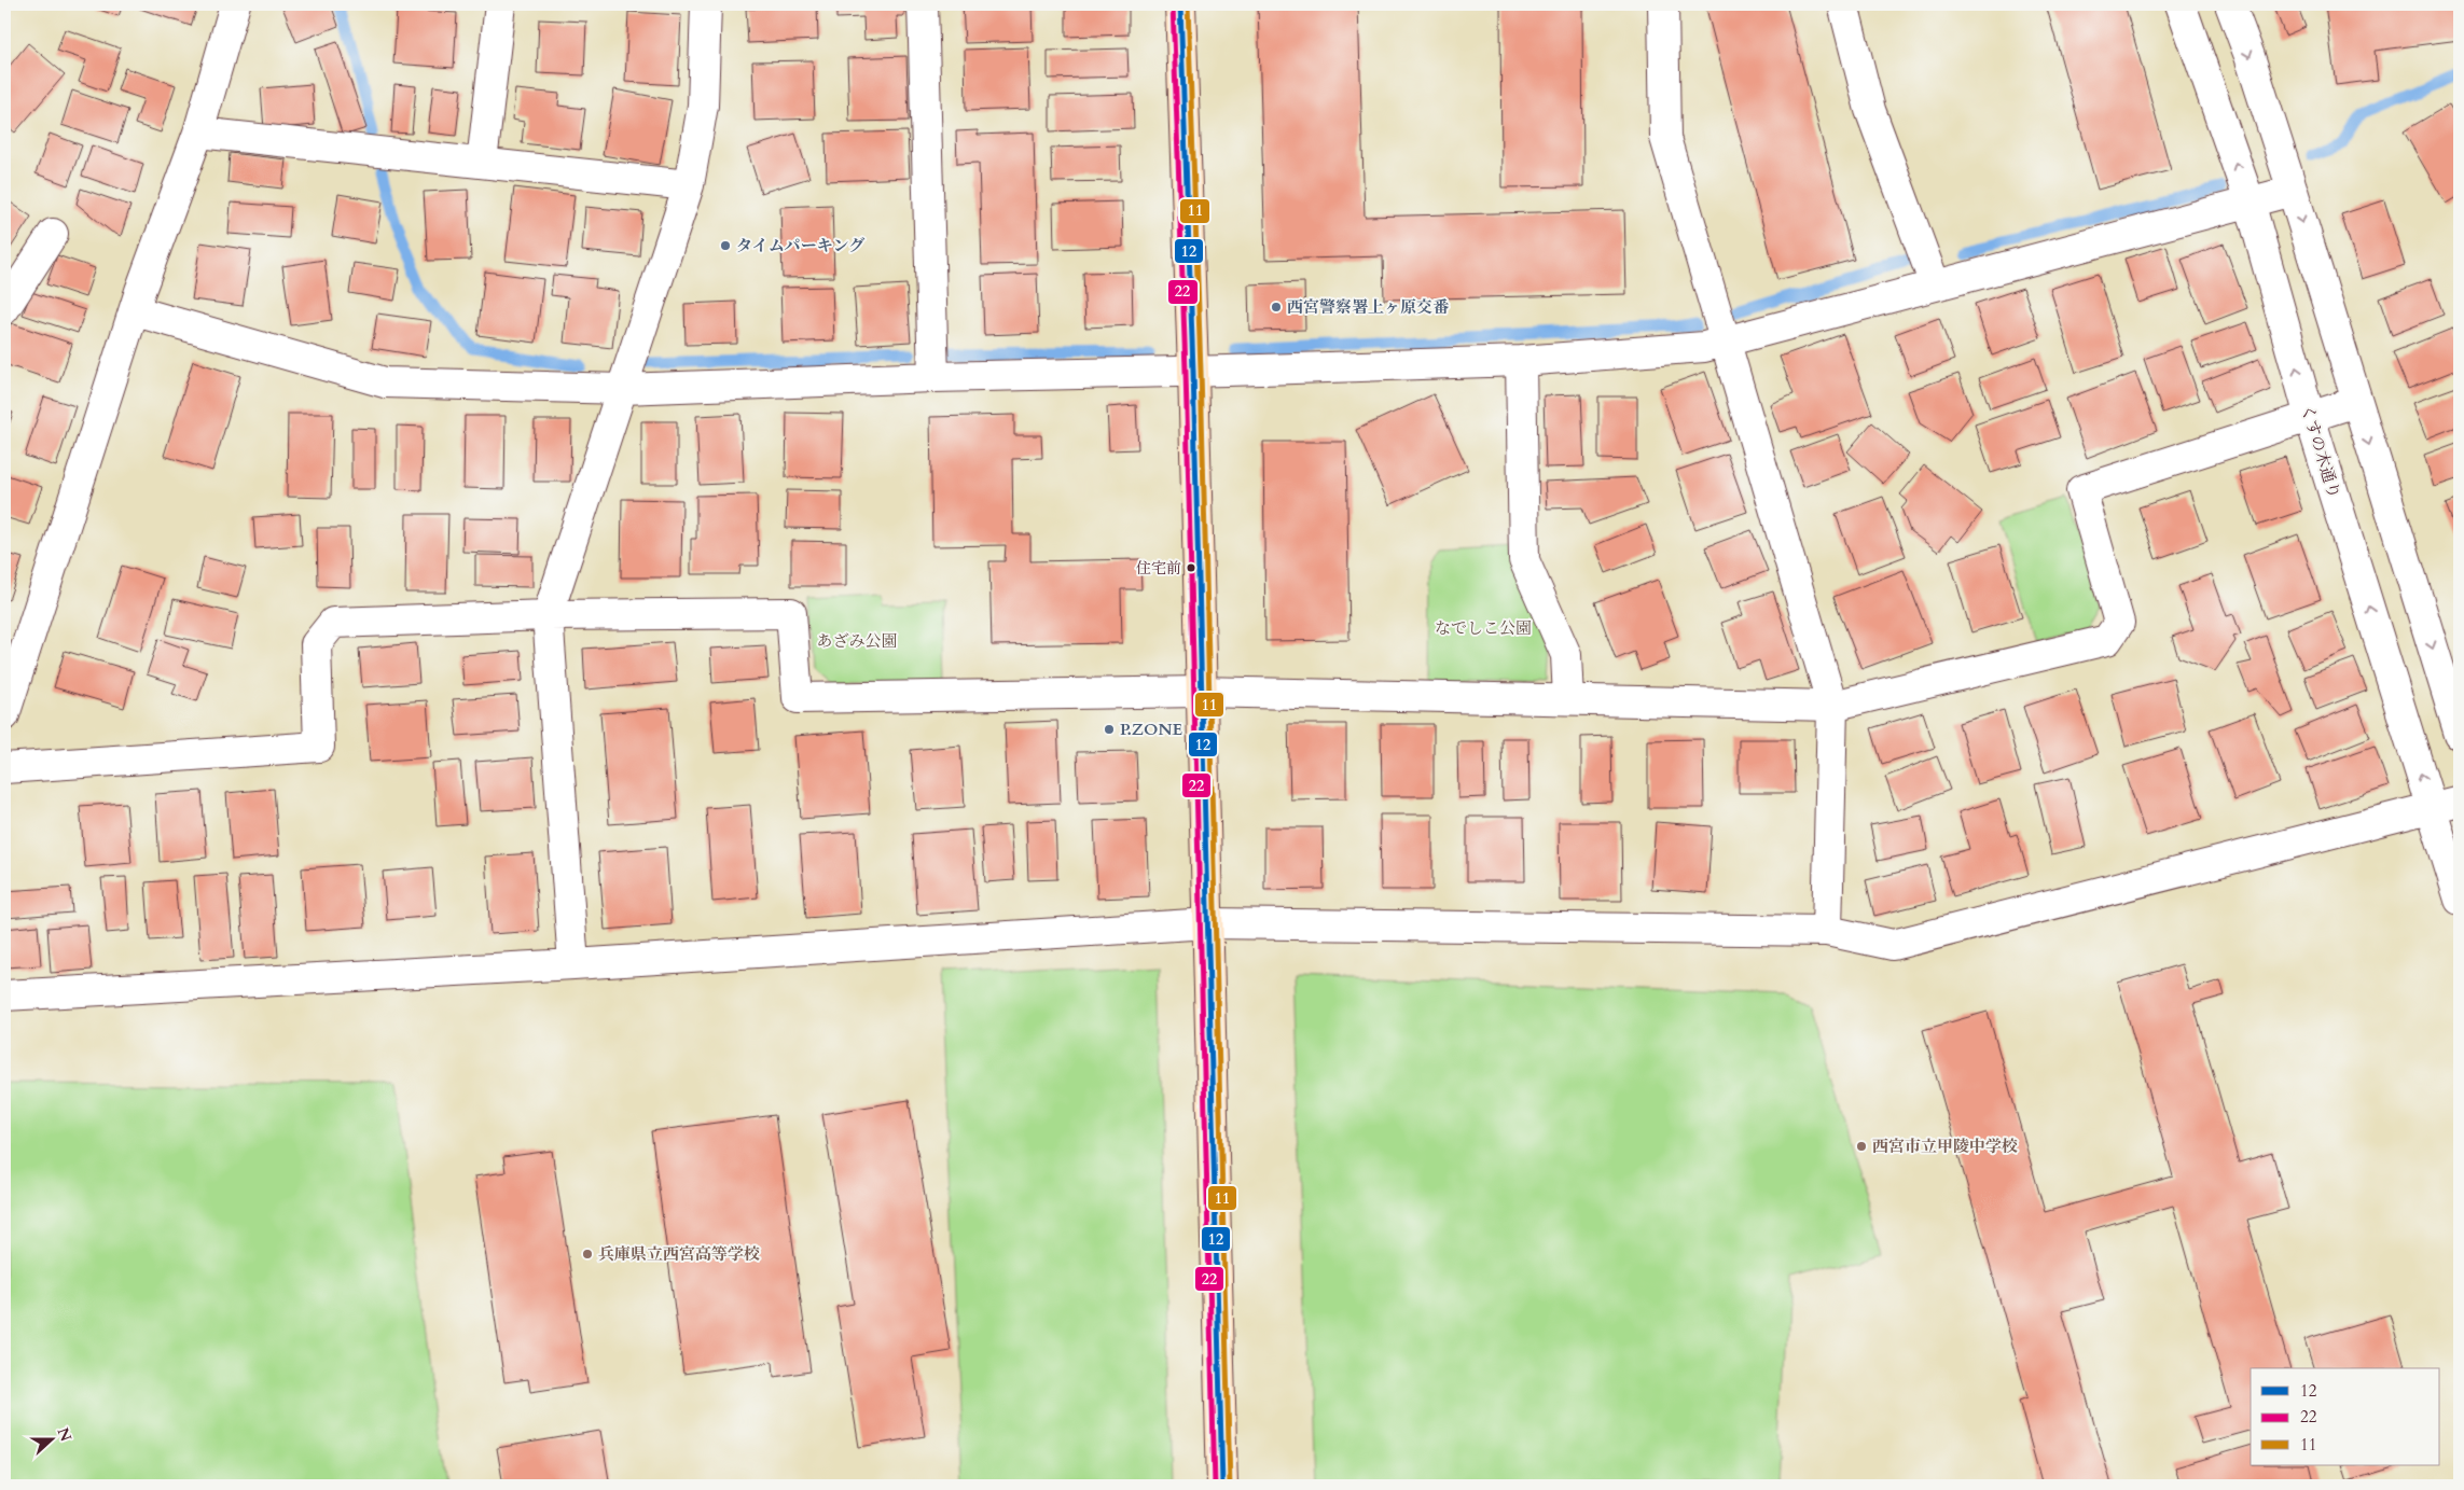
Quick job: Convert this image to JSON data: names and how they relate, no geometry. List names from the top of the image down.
{
  "streets": {
    "street": ["くすの木通り"]
  },
  "parks": ["なでしこ公園", "あざみ公園"],
  "places": [
    "タイムパーキング",
    "西宮警察署上ヶ原交番",
    "住宅前",
    "P.ZONE",
    "西宮市立甲陵中学校",
    "兵庫県立西宮高等学校"
  ],
  "lines": ["transit line 12", "transit line 22", "transit line 11"],
  "legend": ["12", "22", "11"],
  "north": "right"
}
